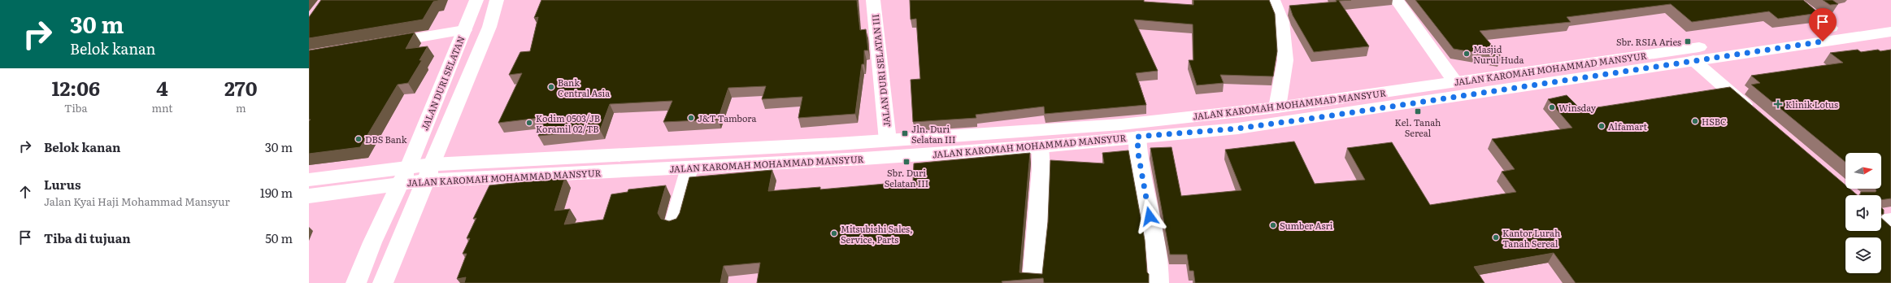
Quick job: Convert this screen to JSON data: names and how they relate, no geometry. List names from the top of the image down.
{
  "streets": {
    "main road": ["JALAN KAROMAH MOHAMMAD MANSYUR", "JALAN DURI SELATAN III", "JALAN DURI SELATAN"]
  },
  "crossings": [
    ["JALAN KAROMAH MOHAMMAD MANSYUR", "JALAN DURI SELATAN III"],
    ["JALAN KAROMAH MOHAMMAD MANSYUR", "JALAN DURI SELATAN"]
  ],
  "places": {
    "transit": [
      "Sbr. RSIA Aries",
      "Kel. Tanah Sereal",
      "Jln. Duri Selatan III",
      "Sbr. Duri Selatan III"
    ],
    "other": [
      "Masjid Nurul Huda",
      "Bank Central Asia",
      "Winsday",
      "J&T Tambora",
      "HSBC",
      "Kodim 0503/JB Koramil 02/TB",
      "Alfamart",
      "DBS Bank",
      "Sumber Asri",
      "Mitsubishi Sales, Service, Parts",
      "Kantor Lurah Tanah Sereal"
    ],
    "health": ["Klinik Lotus"]
  },
  "north": "right",
  "page": {
    "turn": ["30 m", "Belok kanan"],
    "eta": [
      "12:06",
      "Tiba",
      "4",
      "mnt",
      "270",
      "m"
    ],
    "list": [
      {
        "name": "Belok kanan",
        "value": "30 m"
      },
      {
        "name": "Lurus",
        "note": "Jalan Kyai Haji Mohammad Mansyur",
        "value": "190 m"
      },
      {
        "name": "Tiba di tujuan",
        "value": "50 m"
      }
    ]
  }
}
